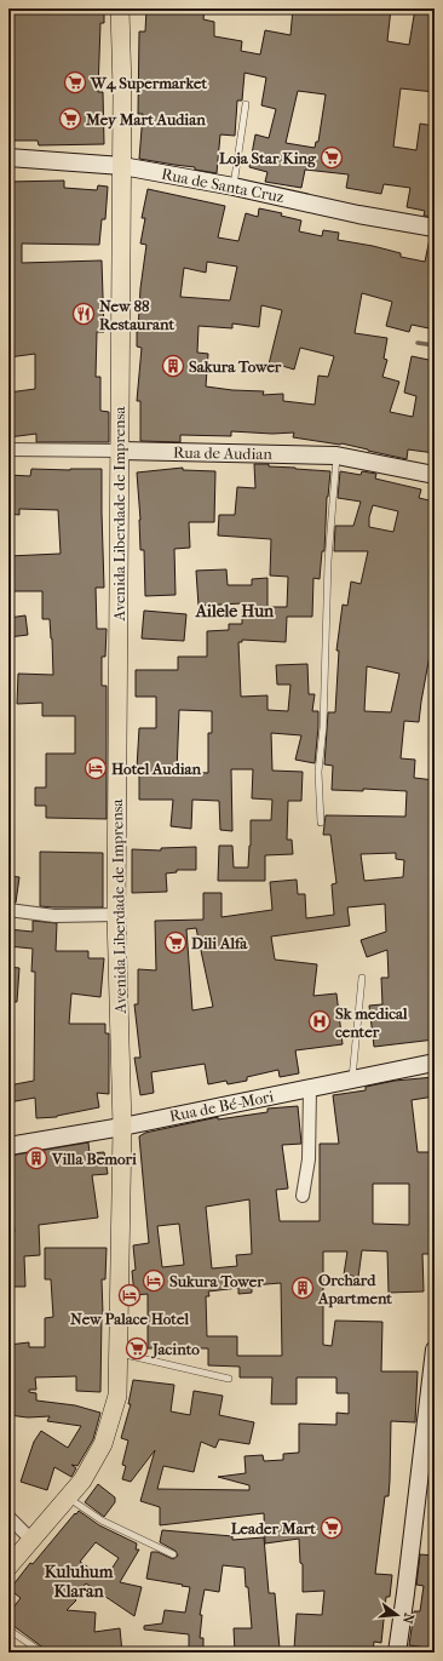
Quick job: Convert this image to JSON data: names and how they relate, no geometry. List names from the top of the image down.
{
  "streets": {
    "main road": ["Avenida Liberdade de Imprensa"],
    "street": ["Rua de Santa Cruz", "Rua de Audian", "Rua de Bé-Mori"]
  },
  "crossings": [
    ["Rua de Santa Cruz", "Avenida Liberdade de Imprensa"],
    ["Rua de Audian", "Avenida Liberdade de Imprensa"],
    ["Avenida Liberdade de Imprensa", "Rua de Bé-Mori"]
  ],
  "districts": ["Ailele Hun", "Kuluhum Klaran"],
  "places": {
    "supermarket": [
      "W4 Supermarket",
      "Mey Mart Audian",
      "Loja Star King",
      "Dili Alfa",
      "Jacinto",
      "Leader Mart"
    ],
    "restaurant": ["New 88 Restaurant"],
    "building": ["Sakura Tower", "Villa Bemori", "Orchard Apartment"],
    "hotel": ["Hotel Audian", "Sukura Tower", "New Palace Hotel"],
    "hospital": ["Sk medical center"]
  },
  "north": "right"
}
